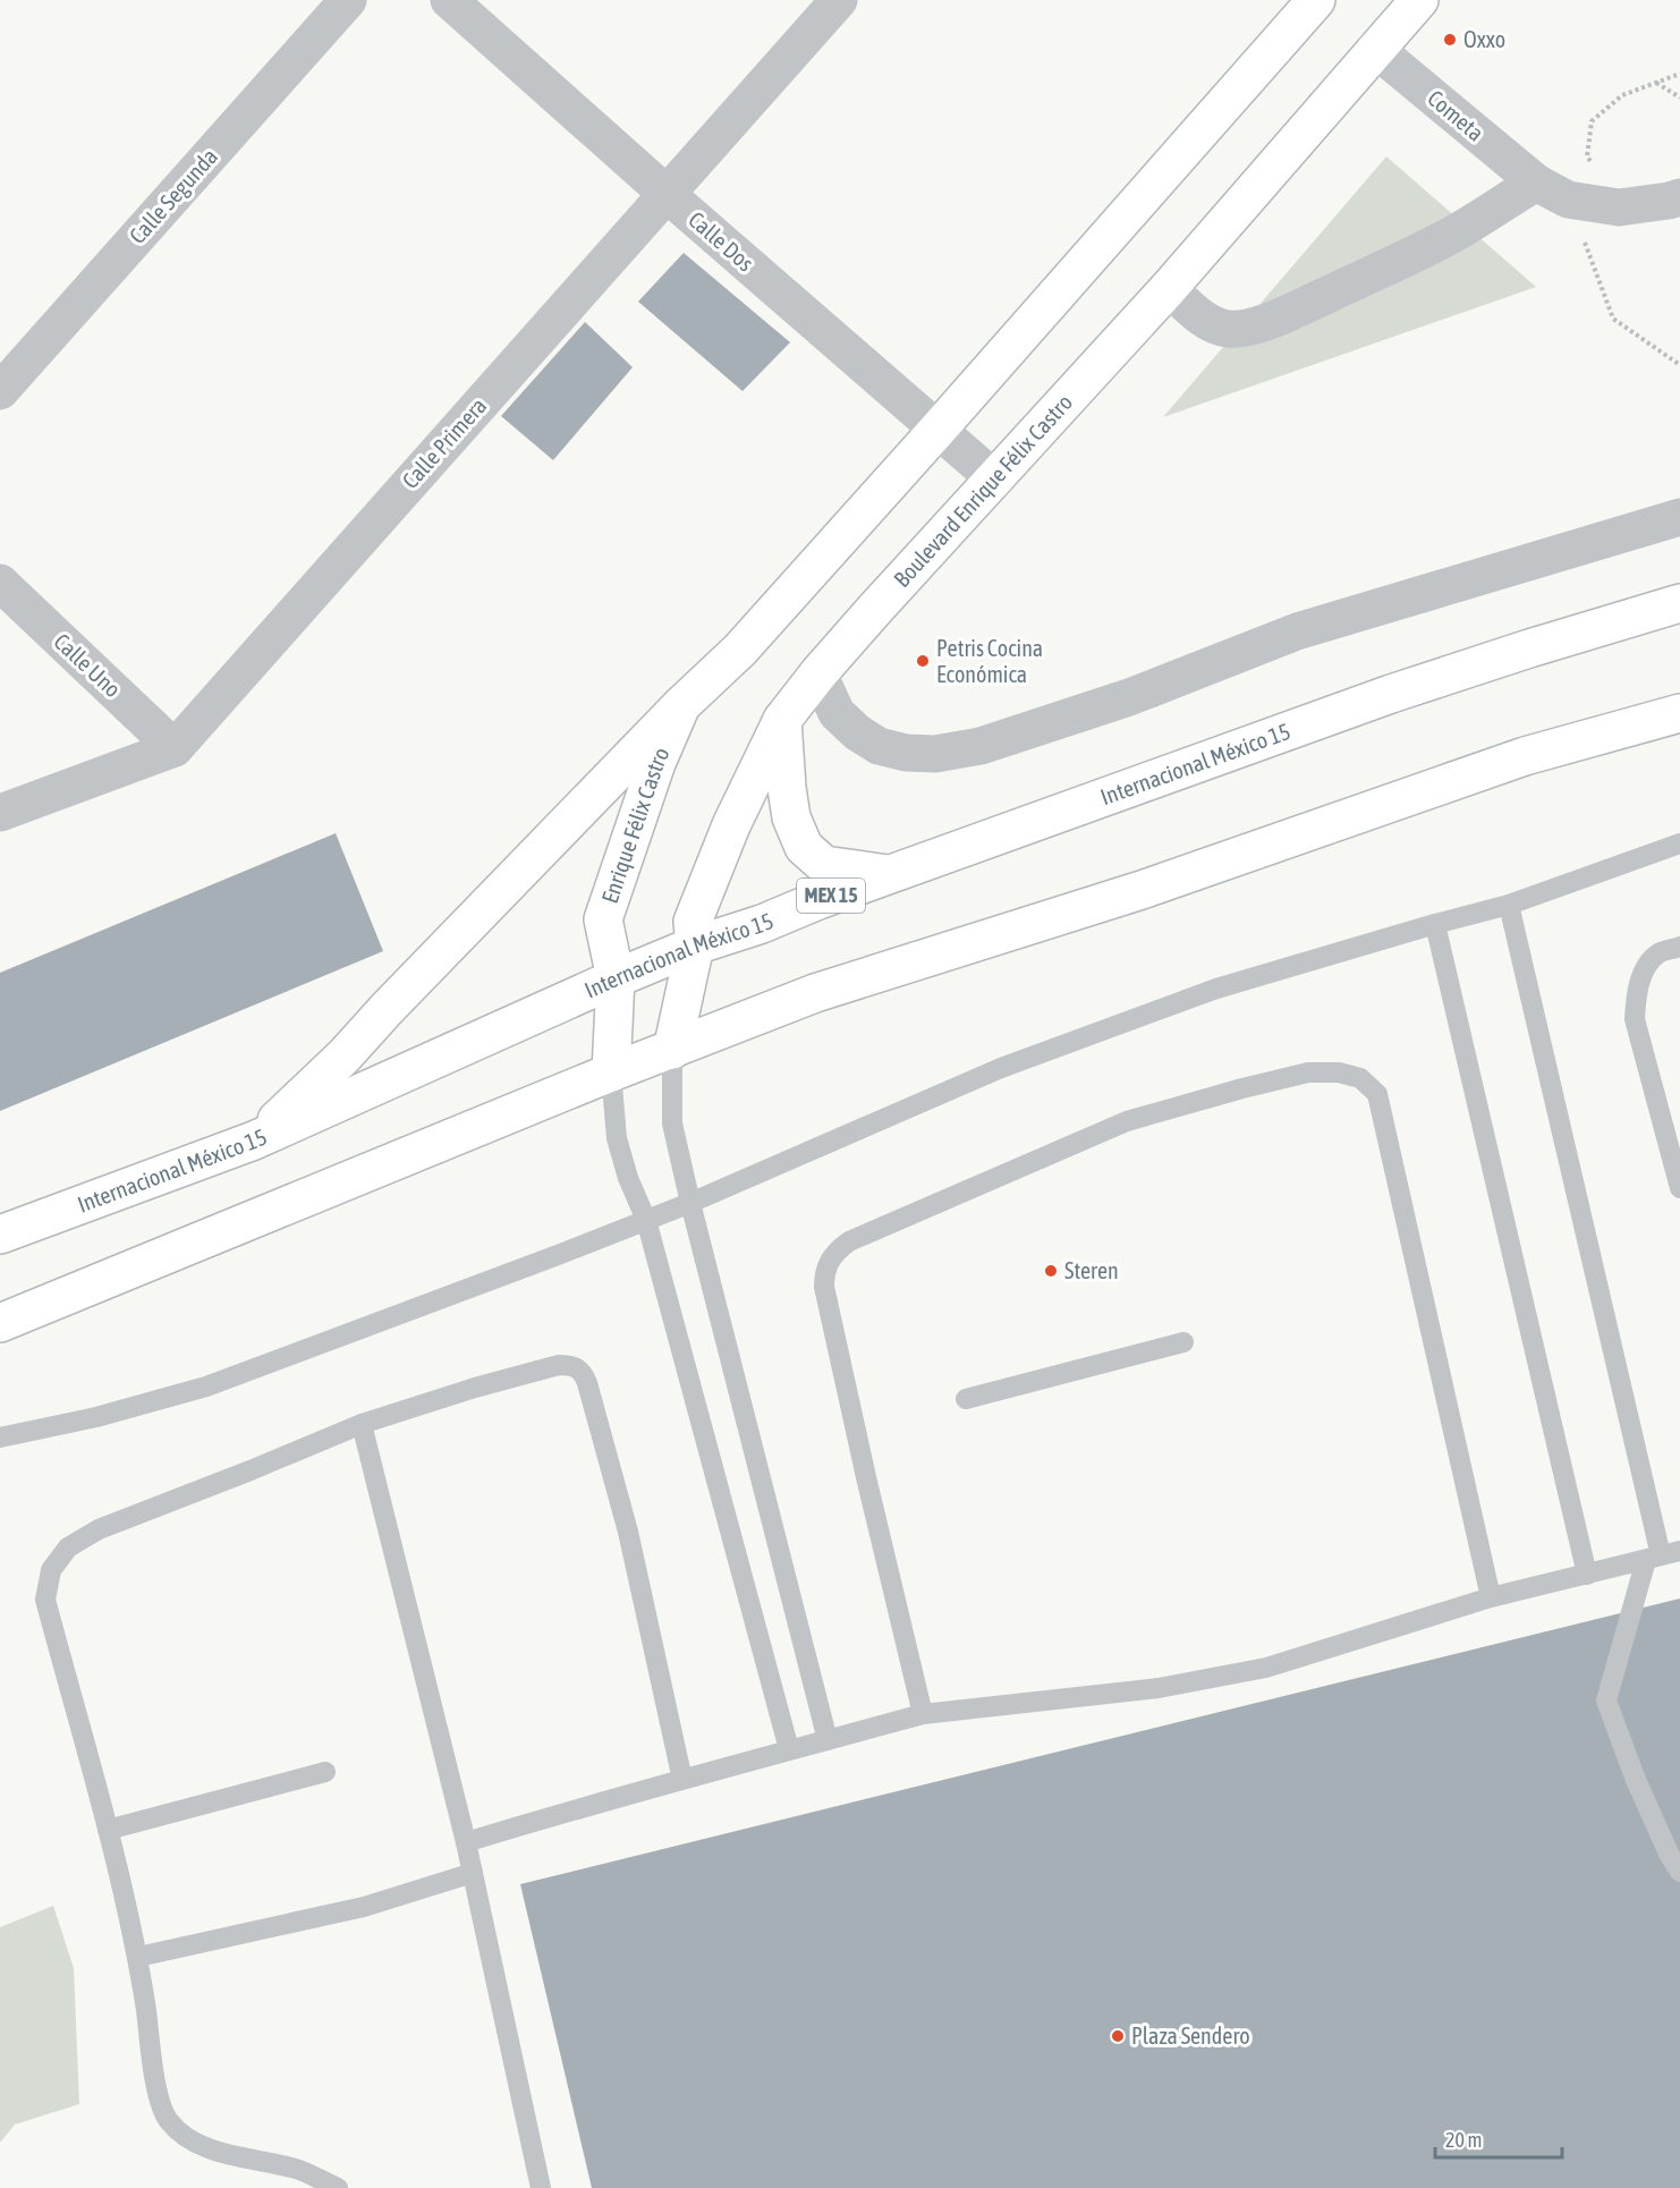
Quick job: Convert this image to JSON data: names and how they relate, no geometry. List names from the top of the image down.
{
  "streets": {
    "main road": [
      "Boulevard Enrique Félix Castro",
      "Internacional México 15",
      "Enrique Félix Castro",
      "MEX 15"
    ],
    "street": [
      "Cometa",
      "Calle Segunda",
      "Calle Dos",
      "Calle Primera",
      "Calle Uno"
    ]
  },
  "crossings": [
    ["Cometa", "Boulevard Enrique Félix Castro"],
    ["Calle Dos", "Calle Primera"],
    ["Calle Dos", "Boulevard Enrique Félix Castro"],
    ["Calle Primera", "Calle Uno"],
    ["Boulevard Enrique Félix Castro", "Internacional México 15"],
    ["Internacional México 15", "Enrique Félix Castro"]
  ],
  "places": [
    "Oxxo",
    "Petris Cocina Económica",
    "Steren",
    "Plaza Sendero"
  ],
  "scale_bar": "20 m"
}
